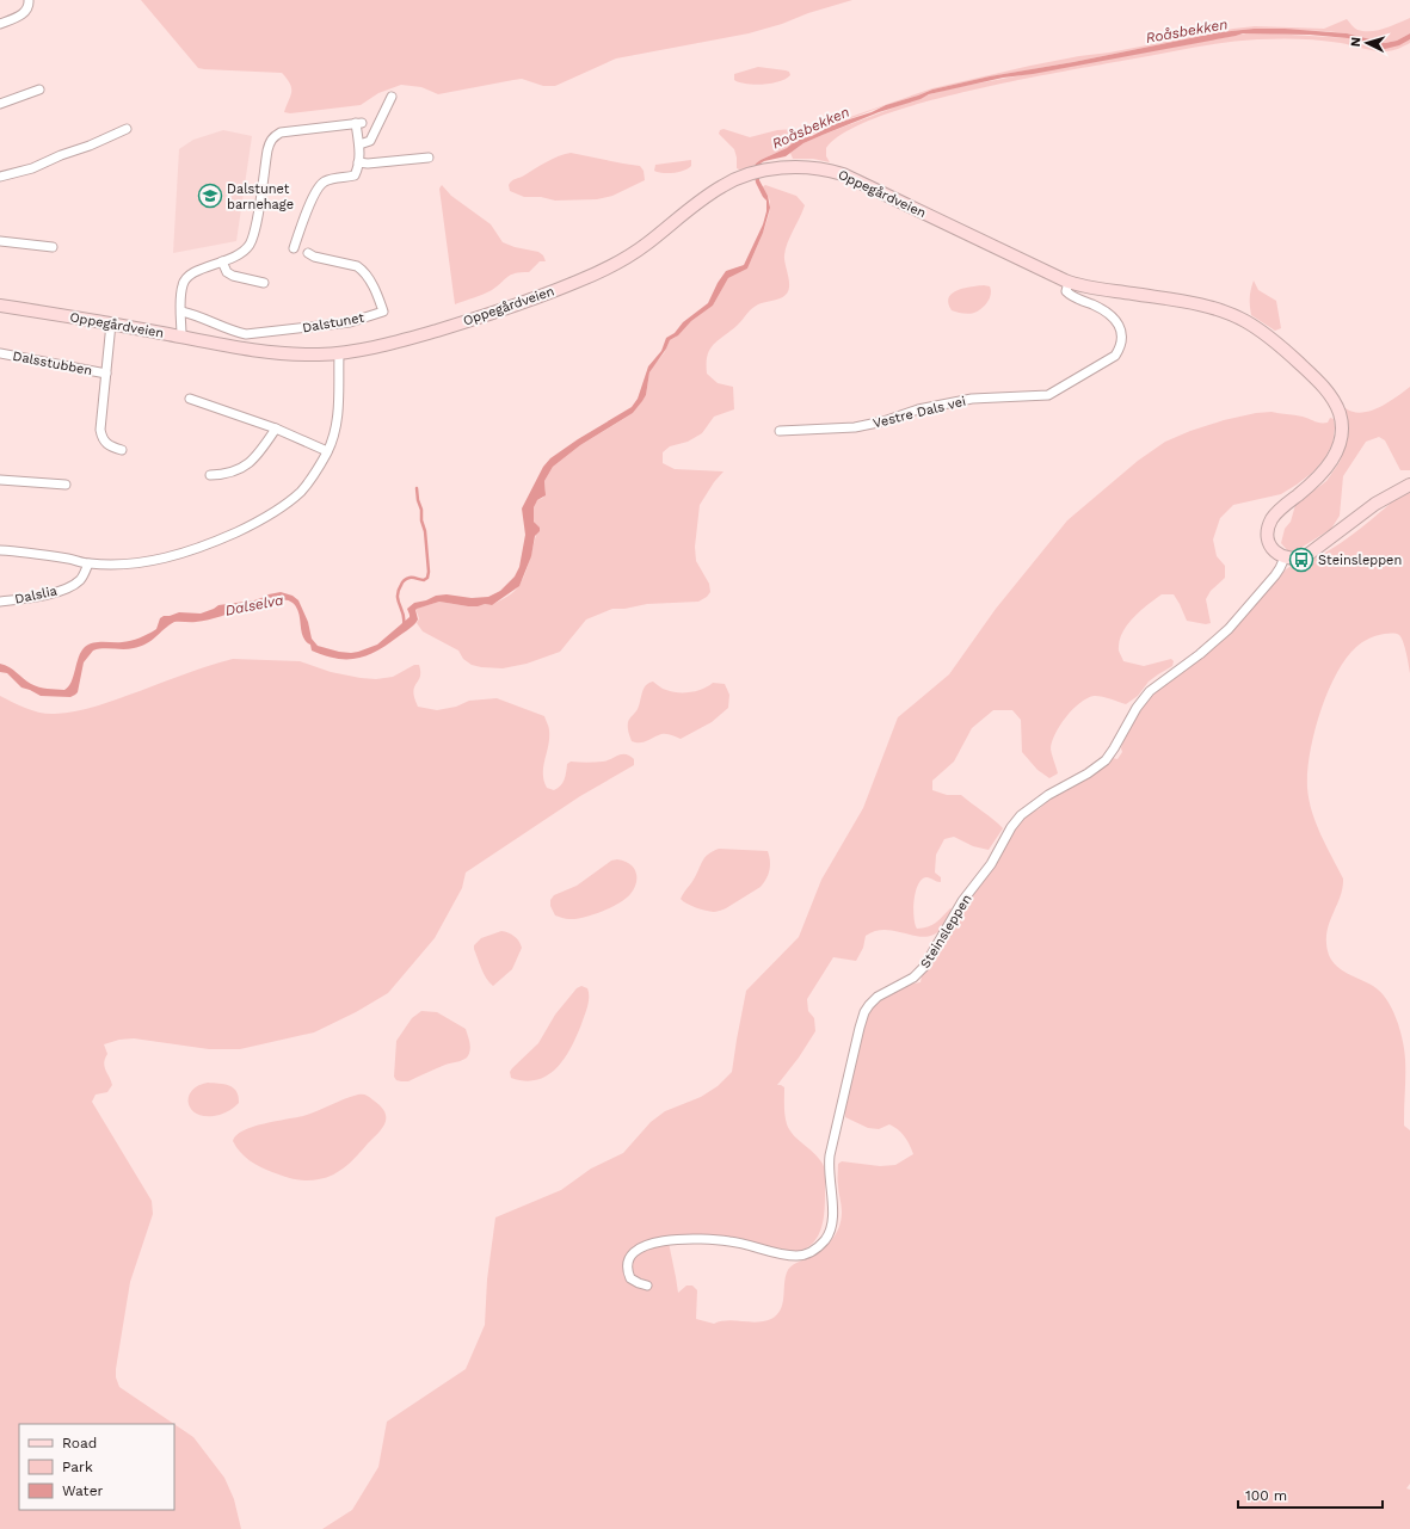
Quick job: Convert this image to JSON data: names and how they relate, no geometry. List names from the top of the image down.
{
  "streets": {
    "main road": ["Oppegårdveien"],
    "street": [
      "Dalstunet",
      "Dalsstubben",
      "Vestre Dals vei",
      "Dalslia",
      "Steinsleppen"
    ]
  },
  "crossings": [
    ["Oppegårdveien", "Dalsstubben"],
    ["Oppegårdveien", "Vestre Dals vei"],
    ["Oppegårdveien", "Steinsleppen"]
  ],
  "water": ["Roåsbekken", "Dalselva"],
  "places": {
    "school or university": ["Dalstunet barnehage"],
    "bus stop": ["Steinsleppen"]
  },
  "legend": ["Road", "Park", "Water"],
  "scale_bar": "100 m",
  "north": "left"
}
